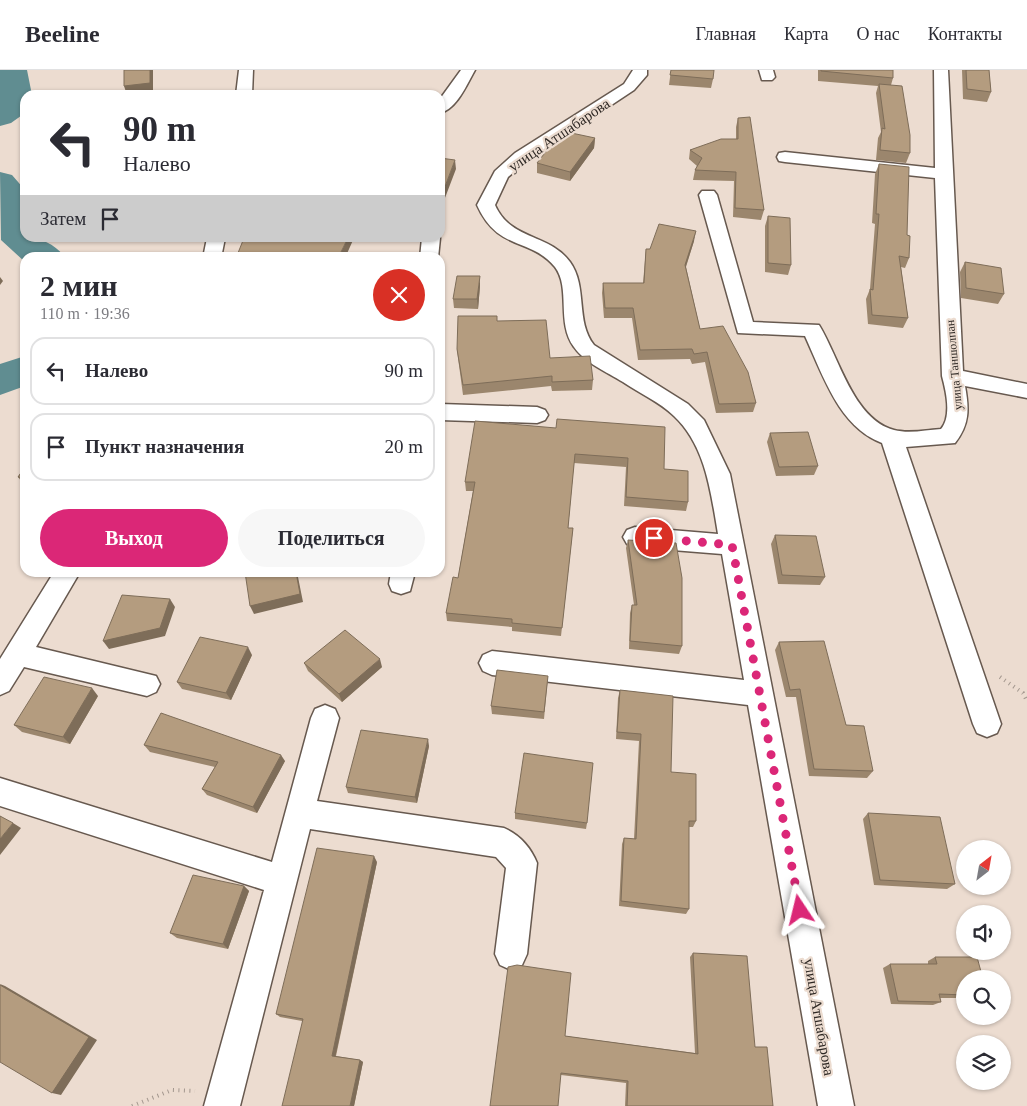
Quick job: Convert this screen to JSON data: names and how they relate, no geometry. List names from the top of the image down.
{
  "streets": {
    "street": ["улица Атшабарова", "улица Таншолпан"]
  },
  "north": "top right",
  "page": {
    "header": "Beeline",
    "nav": [
      "Главная",
      "Карта",
      "О нас",
      "Контакты"
    ],
    "turn": ["90 m", "Налево"],
    "then": "Затем",
    "heading": ["2 мин", "110 m · 19:36"],
    "list": [
      {
        "name": "Налево",
        "value": "90 m"
      },
      {
        "name": "Пункт назначения",
        "value": "20 m"
      }
    ],
    "buttons": ["Выход", "Поделиться"]
  }
}
